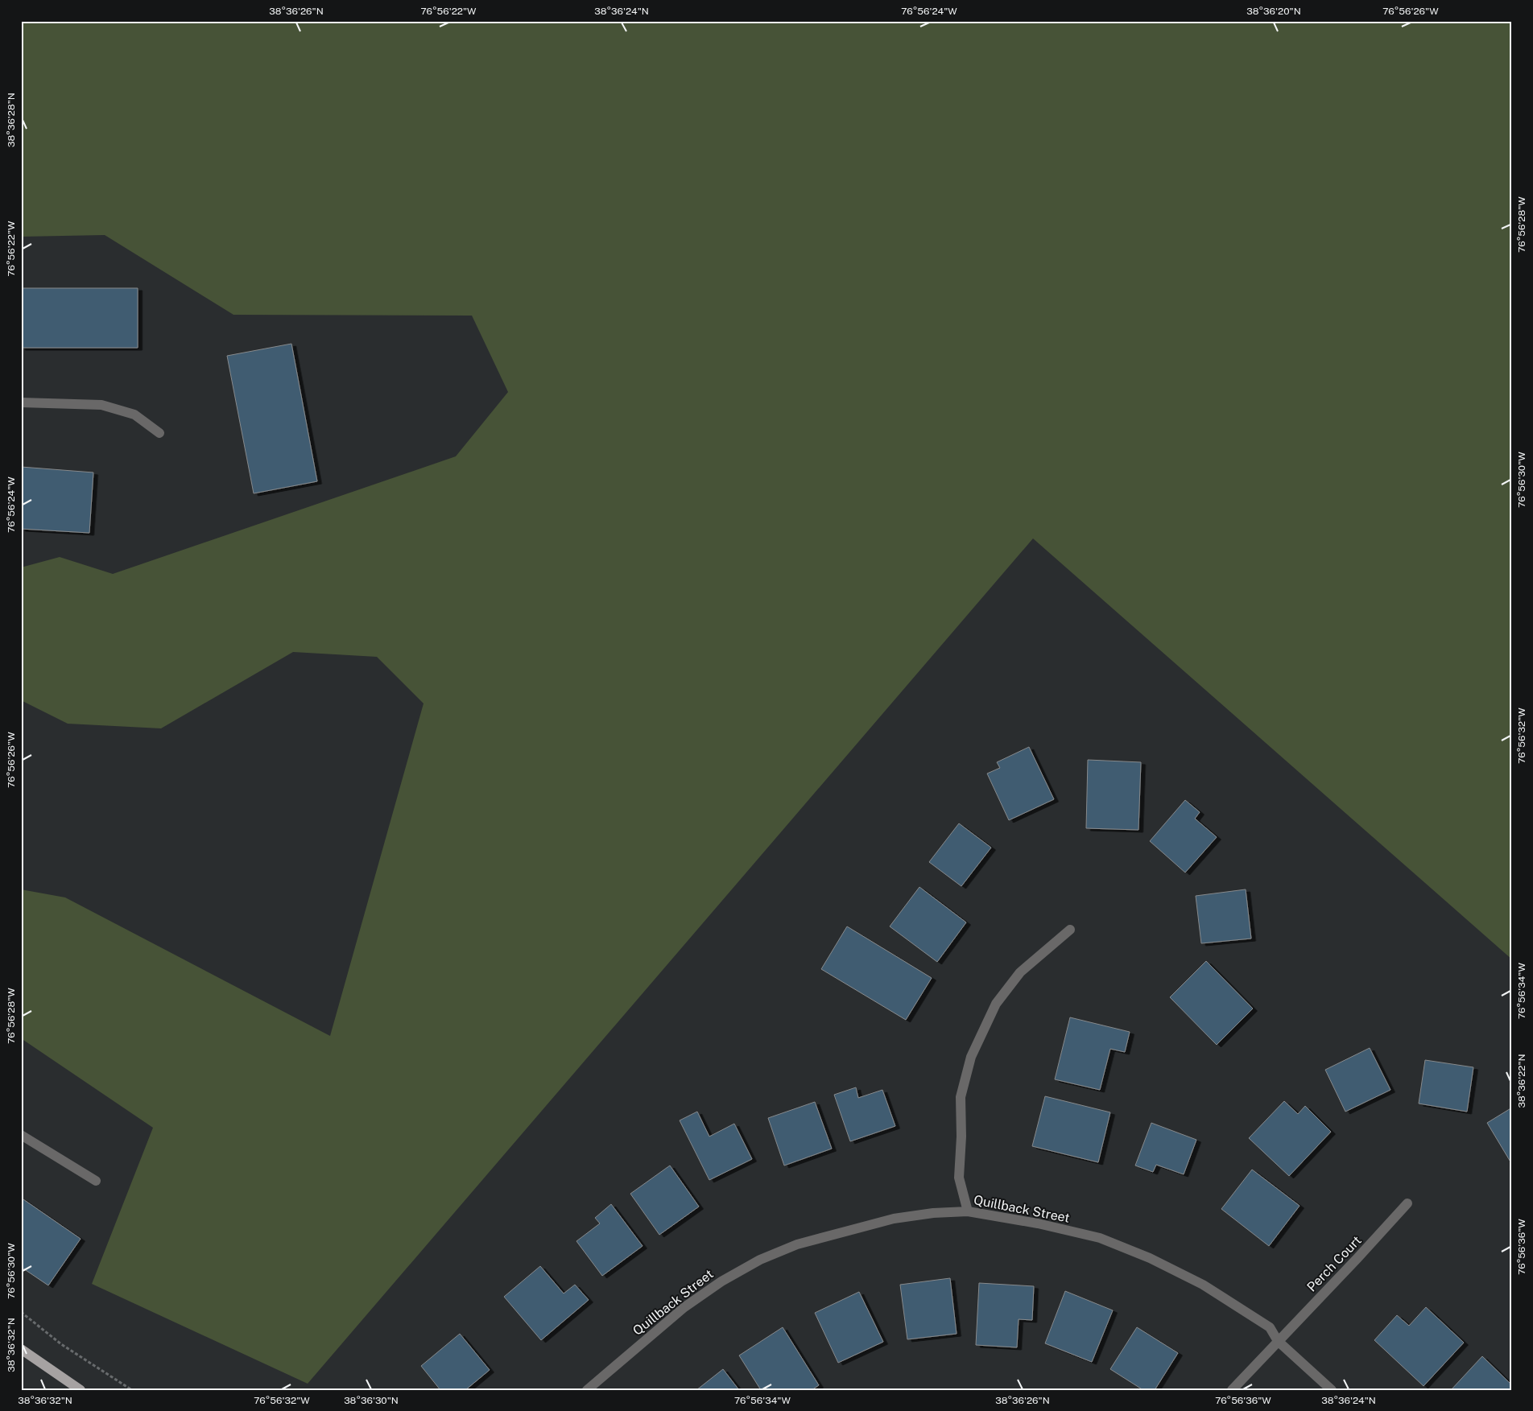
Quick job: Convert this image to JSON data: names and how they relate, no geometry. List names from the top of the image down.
{
  "streets": {
    "street": ["Quillback Street", "Perch Court"]
  },
  "crossings": [
    ["Quillback Street", "Perch Court"]
  ],
  "coordinates": [
    "38°36'26\"N",
    "76°56'22\"W",
    "38°36'24\"N",
    "76°56'24\"W",
    "38°36'20\"N",
    "76°56'26\"W",
    "38°36'28\"N",
    "76°56'28\"W",
    "76°56'30\"W",
    "76°56'32\"W",
    "76°56'34\"W",
    "38°36'22\"N",
    "76°56'36\"W",
    "38°36'32\"N",
    "38°36'30\"N"
  ]
}
